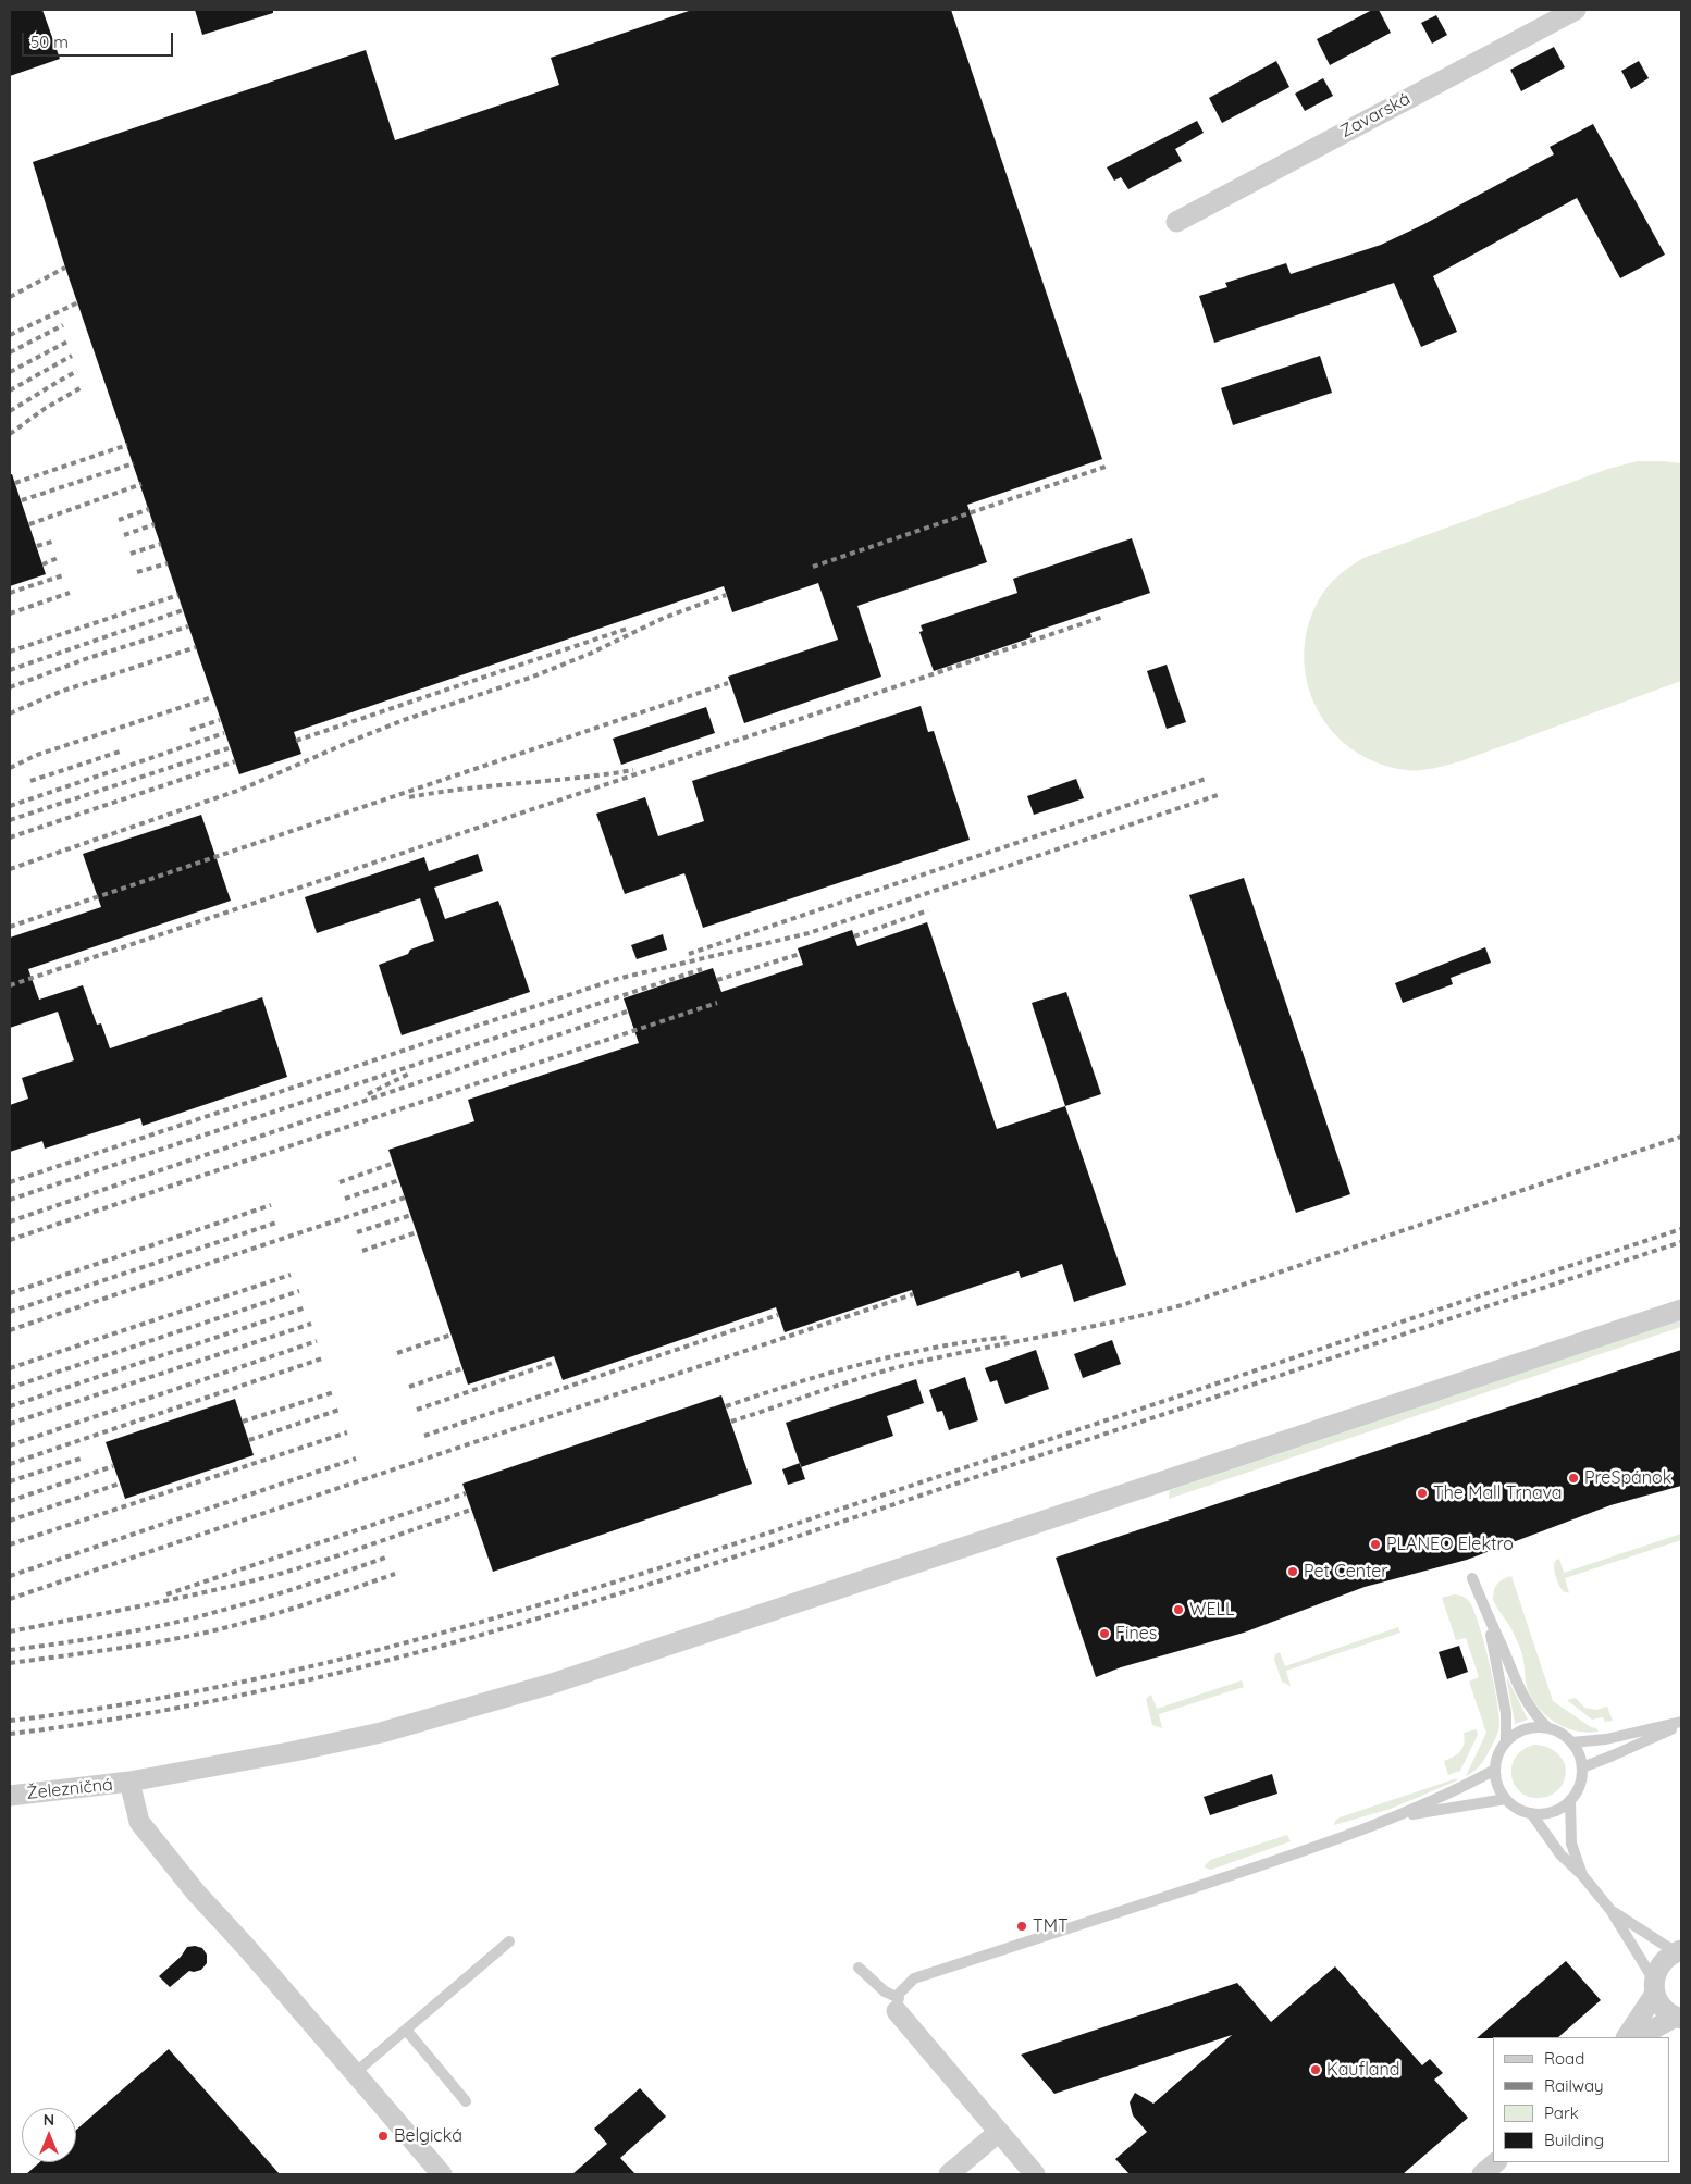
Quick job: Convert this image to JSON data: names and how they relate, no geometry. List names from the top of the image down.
{
  "streets": {
    "street": ["Zavarská", "Železničná"]
  },
  "places": [
    "PreSpánok",
    "The Mall Trnava",
    "PLANEO Elektro",
    "Pet Center",
    "WELL",
    "Fines",
    "TMT",
    "Kaufland",
    "Belgická"
  ],
  "legend": [
    "Road",
    "Railway",
    "Park",
    "Building"
  ],
  "scale_bar": "50 m",
  "north": "top"
}
